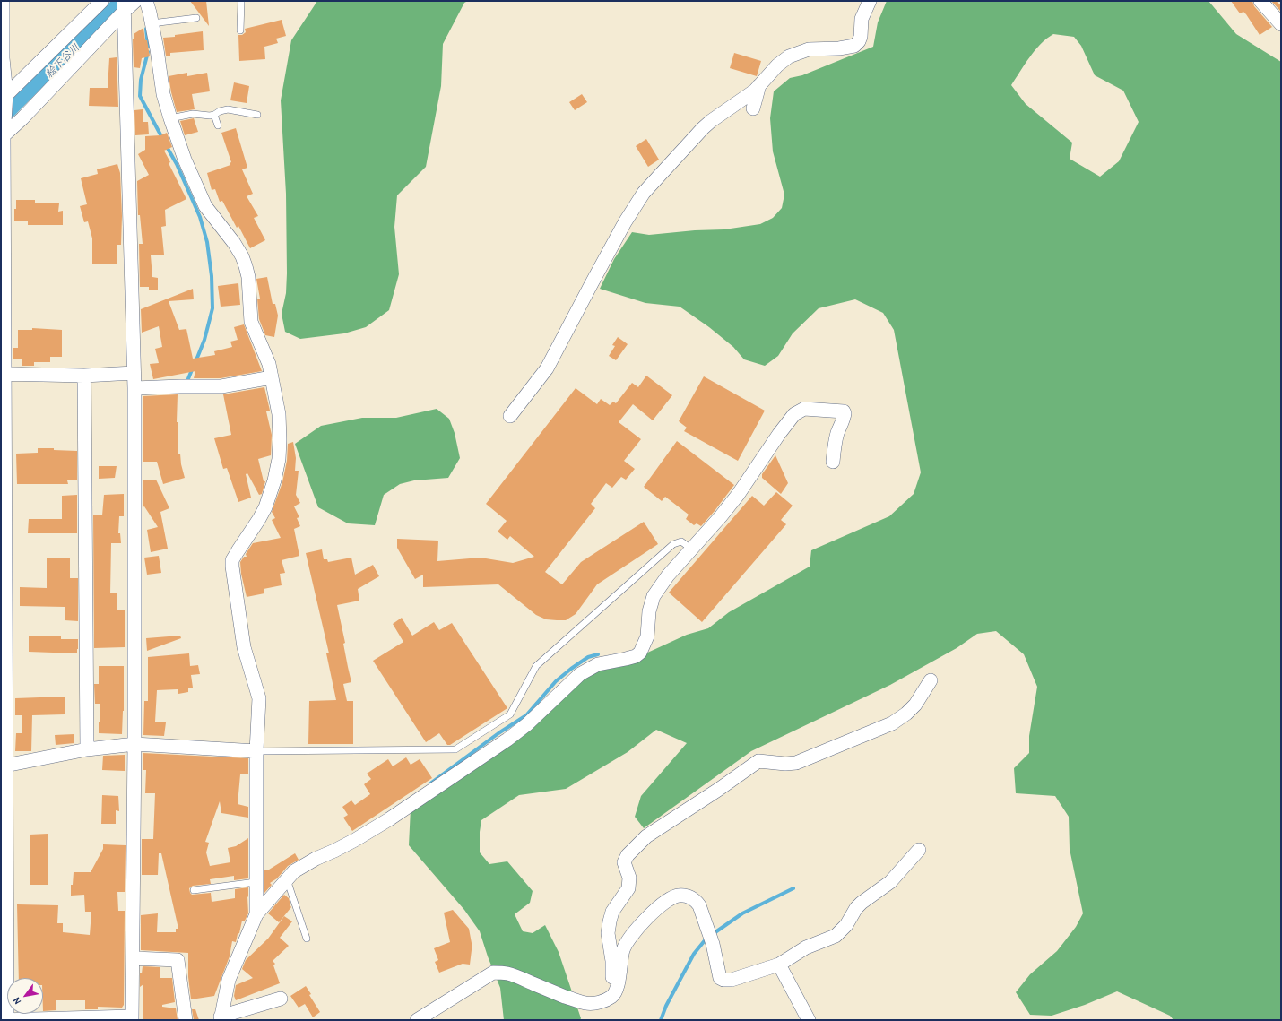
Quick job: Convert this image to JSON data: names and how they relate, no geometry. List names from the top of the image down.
{
  "water": ["絵下谷川"],
  "north": "bottom left"
}
